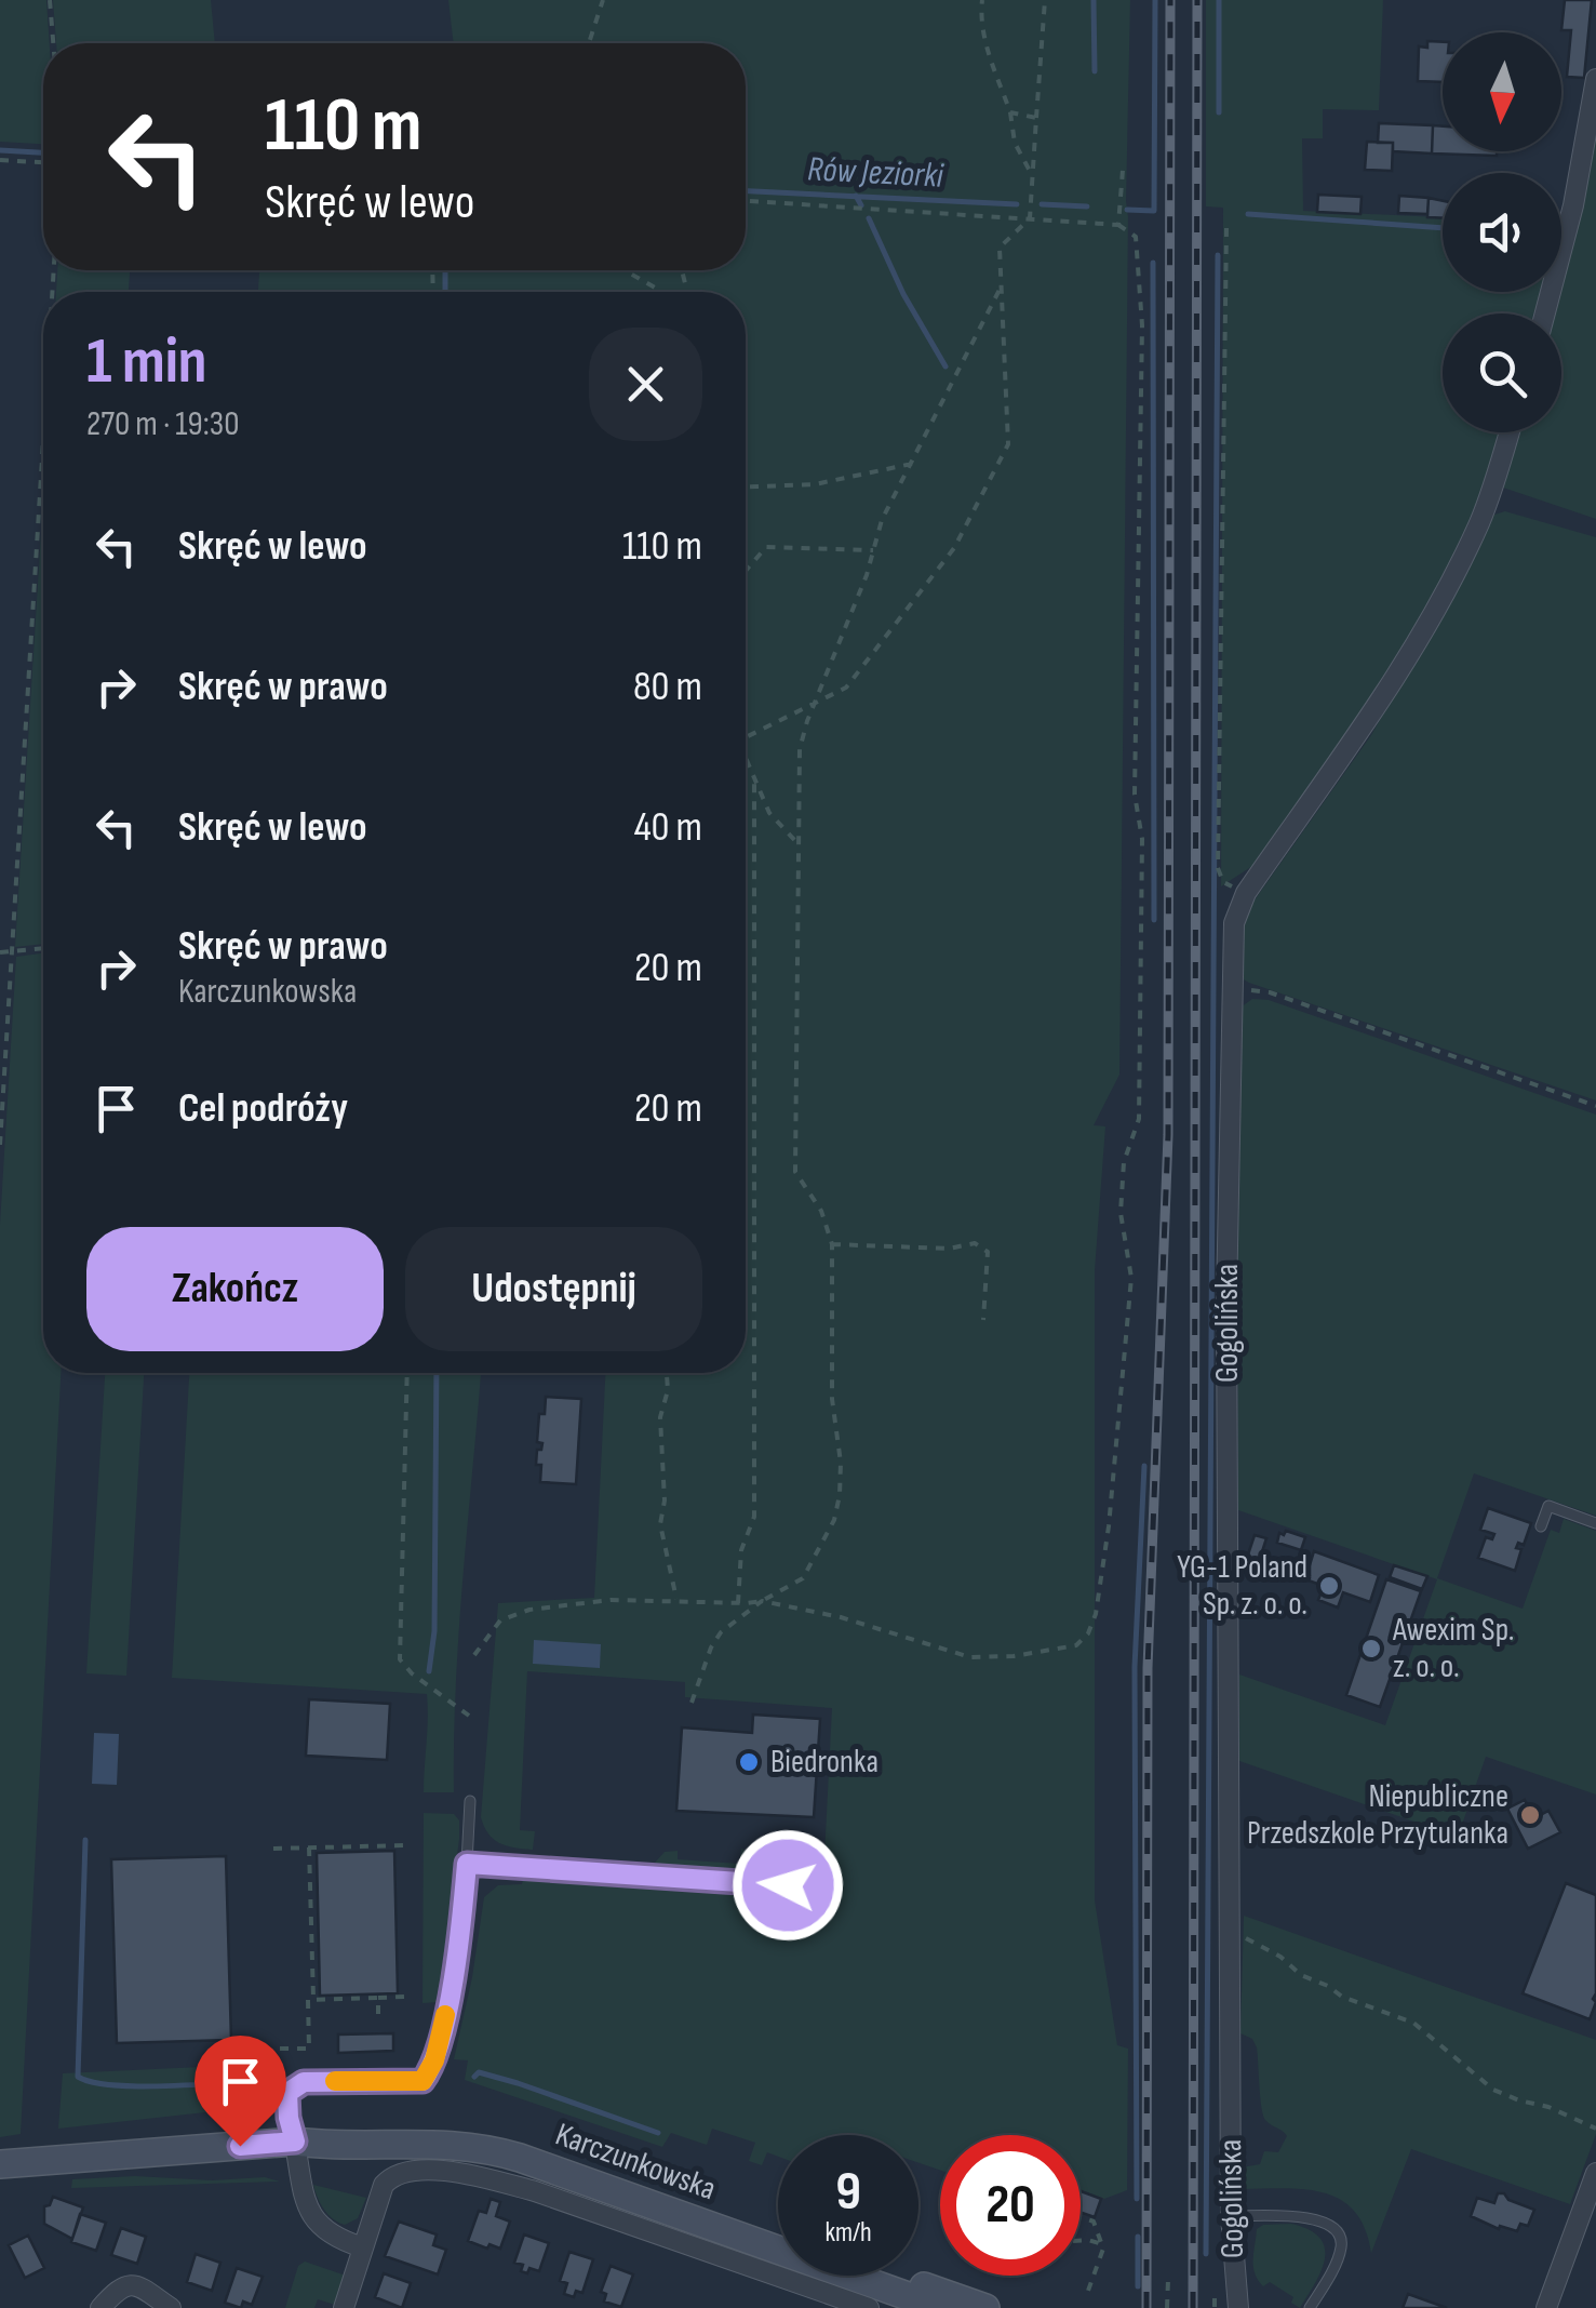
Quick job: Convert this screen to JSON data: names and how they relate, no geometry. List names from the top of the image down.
{
  "streets": {
    "street": ["Gogolińska", "Karczunkowska"]
  },
  "water": ["Rów Jeziorki"],
  "places": [
    "YG-1 Poland Sp. z. o. o.",
    "Awexim Sp. z. o. o.",
    "Biedronka",
    "Niepubliczne Przedszkole Przytulanka"
  ],
  "north": "bottom",
  "page": {
    "turn": ["110 m", "Skręć w lewo"],
    "heading": ["1 min", "270 m · 19:30"],
    "list": [
      {
        "name": "Skręć w lewo",
        "value": "110 m"
      },
      {
        "name": "Skręć w prawo",
        "value": "80 m"
      },
      {
        "name": "Skręć w lewo",
        "value": "40 m"
      },
      {
        "name": "Skręć w prawo",
        "note": "Karczunkowska",
        "value": "20 m"
      },
      {
        "name": "Cel podróży",
        "value": "20 m"
      }
    ],
    "buttons": ["Zakończ", "Udostępnij"],
    "speed": "9 km/h",
    "limit": "20"
  }
}
